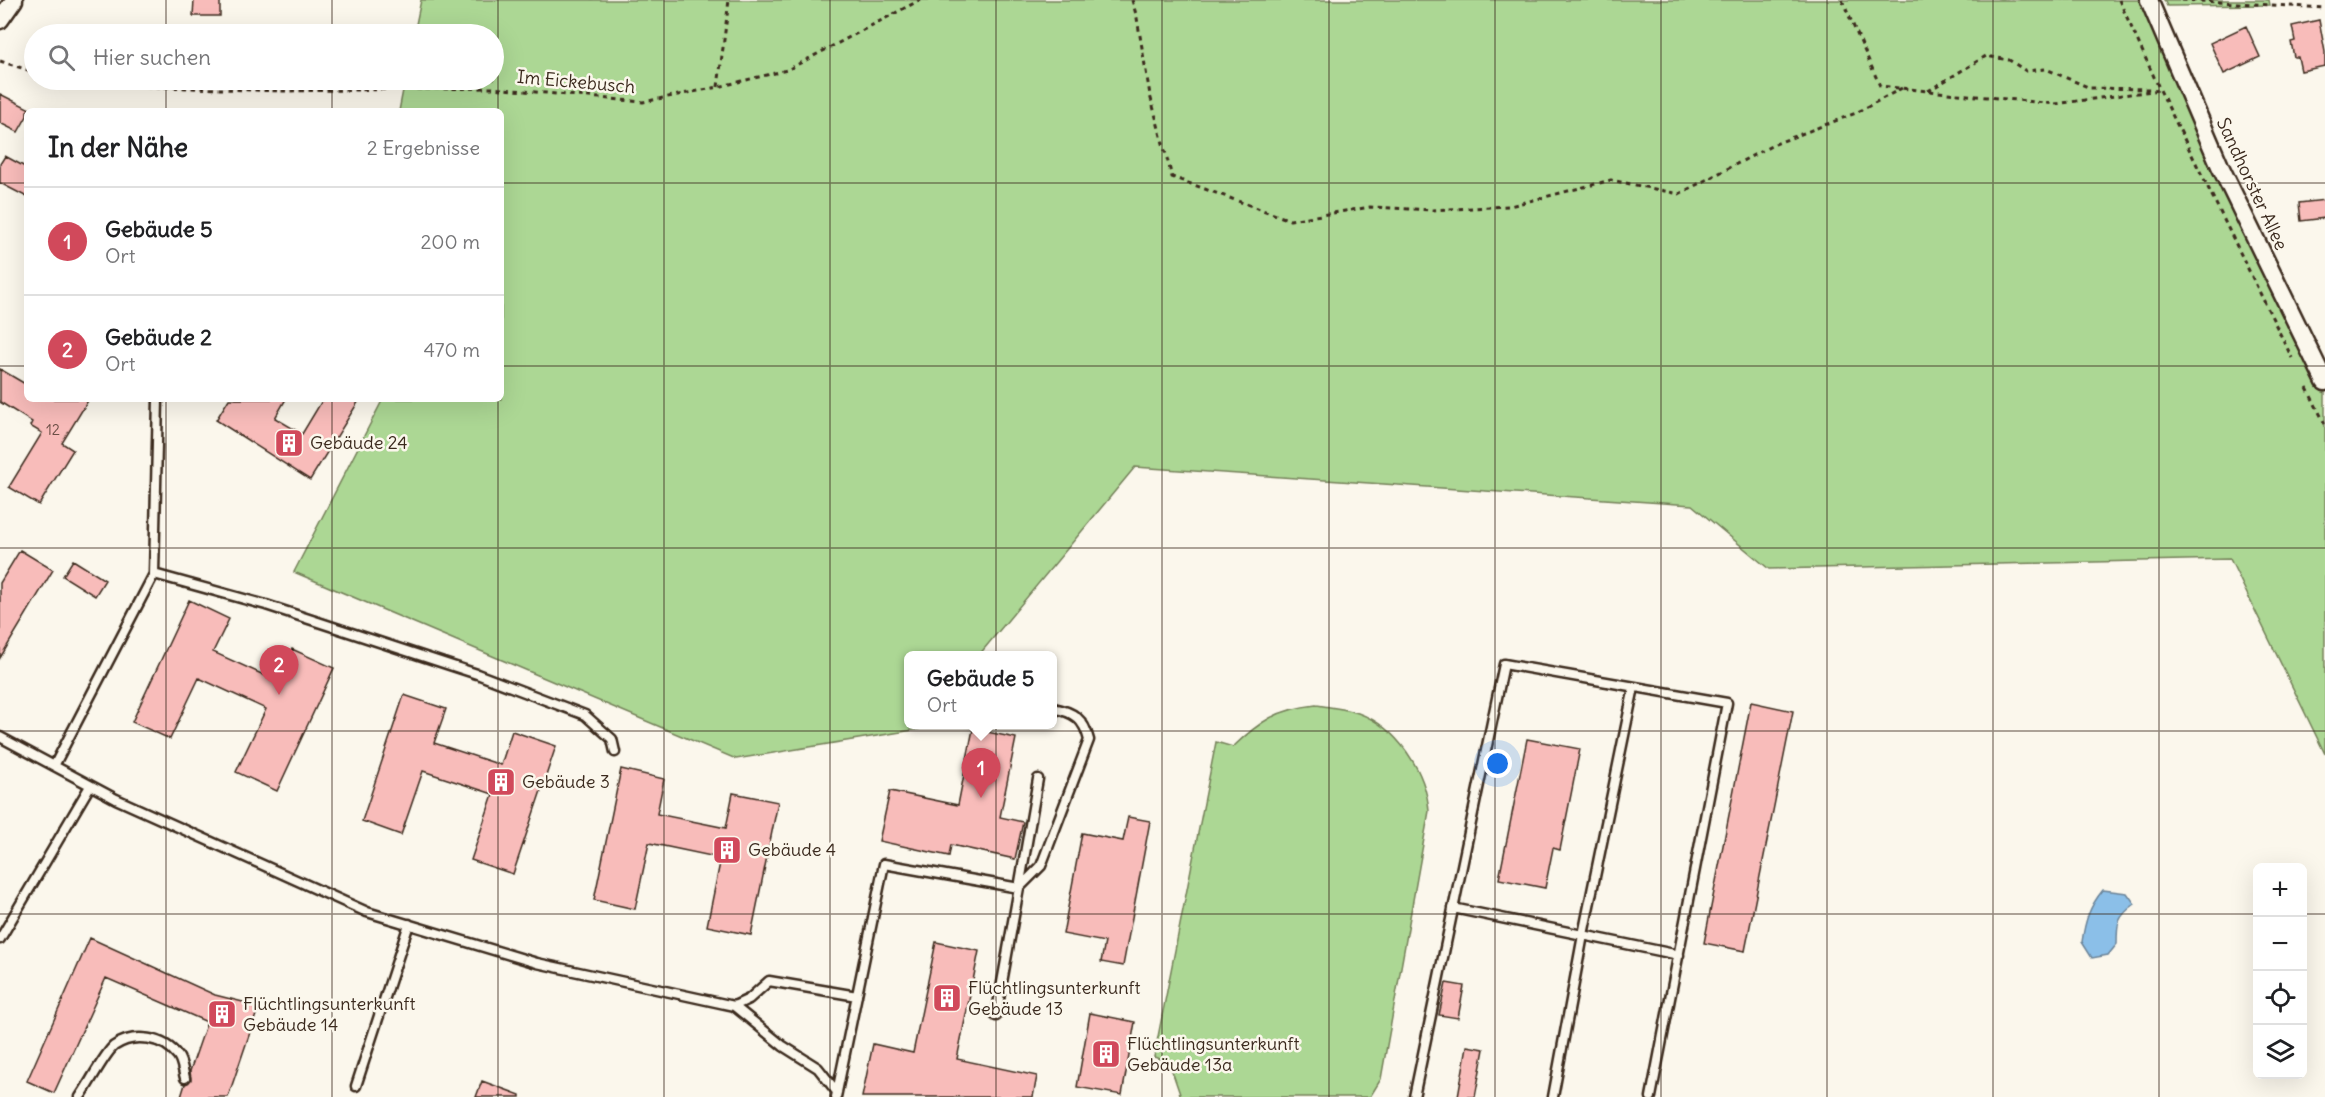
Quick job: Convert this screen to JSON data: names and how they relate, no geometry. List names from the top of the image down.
{
  "streets": {
    "street": ["Sandhorster Allee"],
    "path": ["Im Eickebusch"]
  },
  "places": {
    "building": [
      "Gebäude 24",
      "Gebäude 3",
      "Gebäude 4",
      "Flüchtlingsunterkunft Gebäude 13",
      "Flüchtlingsunterkunft Gebäude 14",
      "Flüchtlingsunterkunft Gebäude 13a"
    ]
  },
  "house_numbers": ["12"],
  "page": {
    "search": "Hier suchen",
    "heading": ["In der Nähe", "2 Ergebnisse"],
    "list": [
      {
        "mark": "1",
        "name": "Gebäude 5",
        "note": "Ort",
        "value": "200 m"
      },
      {
        "mark": "2",
        "name": "Gebäude 2",
        "note": "Ort",
        "value": "470 m"
      }
    ],
    "pins": ["2", "1"],
    "popup": ["Gebäude 5", "Ort"],
    "map_buttons": ["+", "−"]
  }
}
